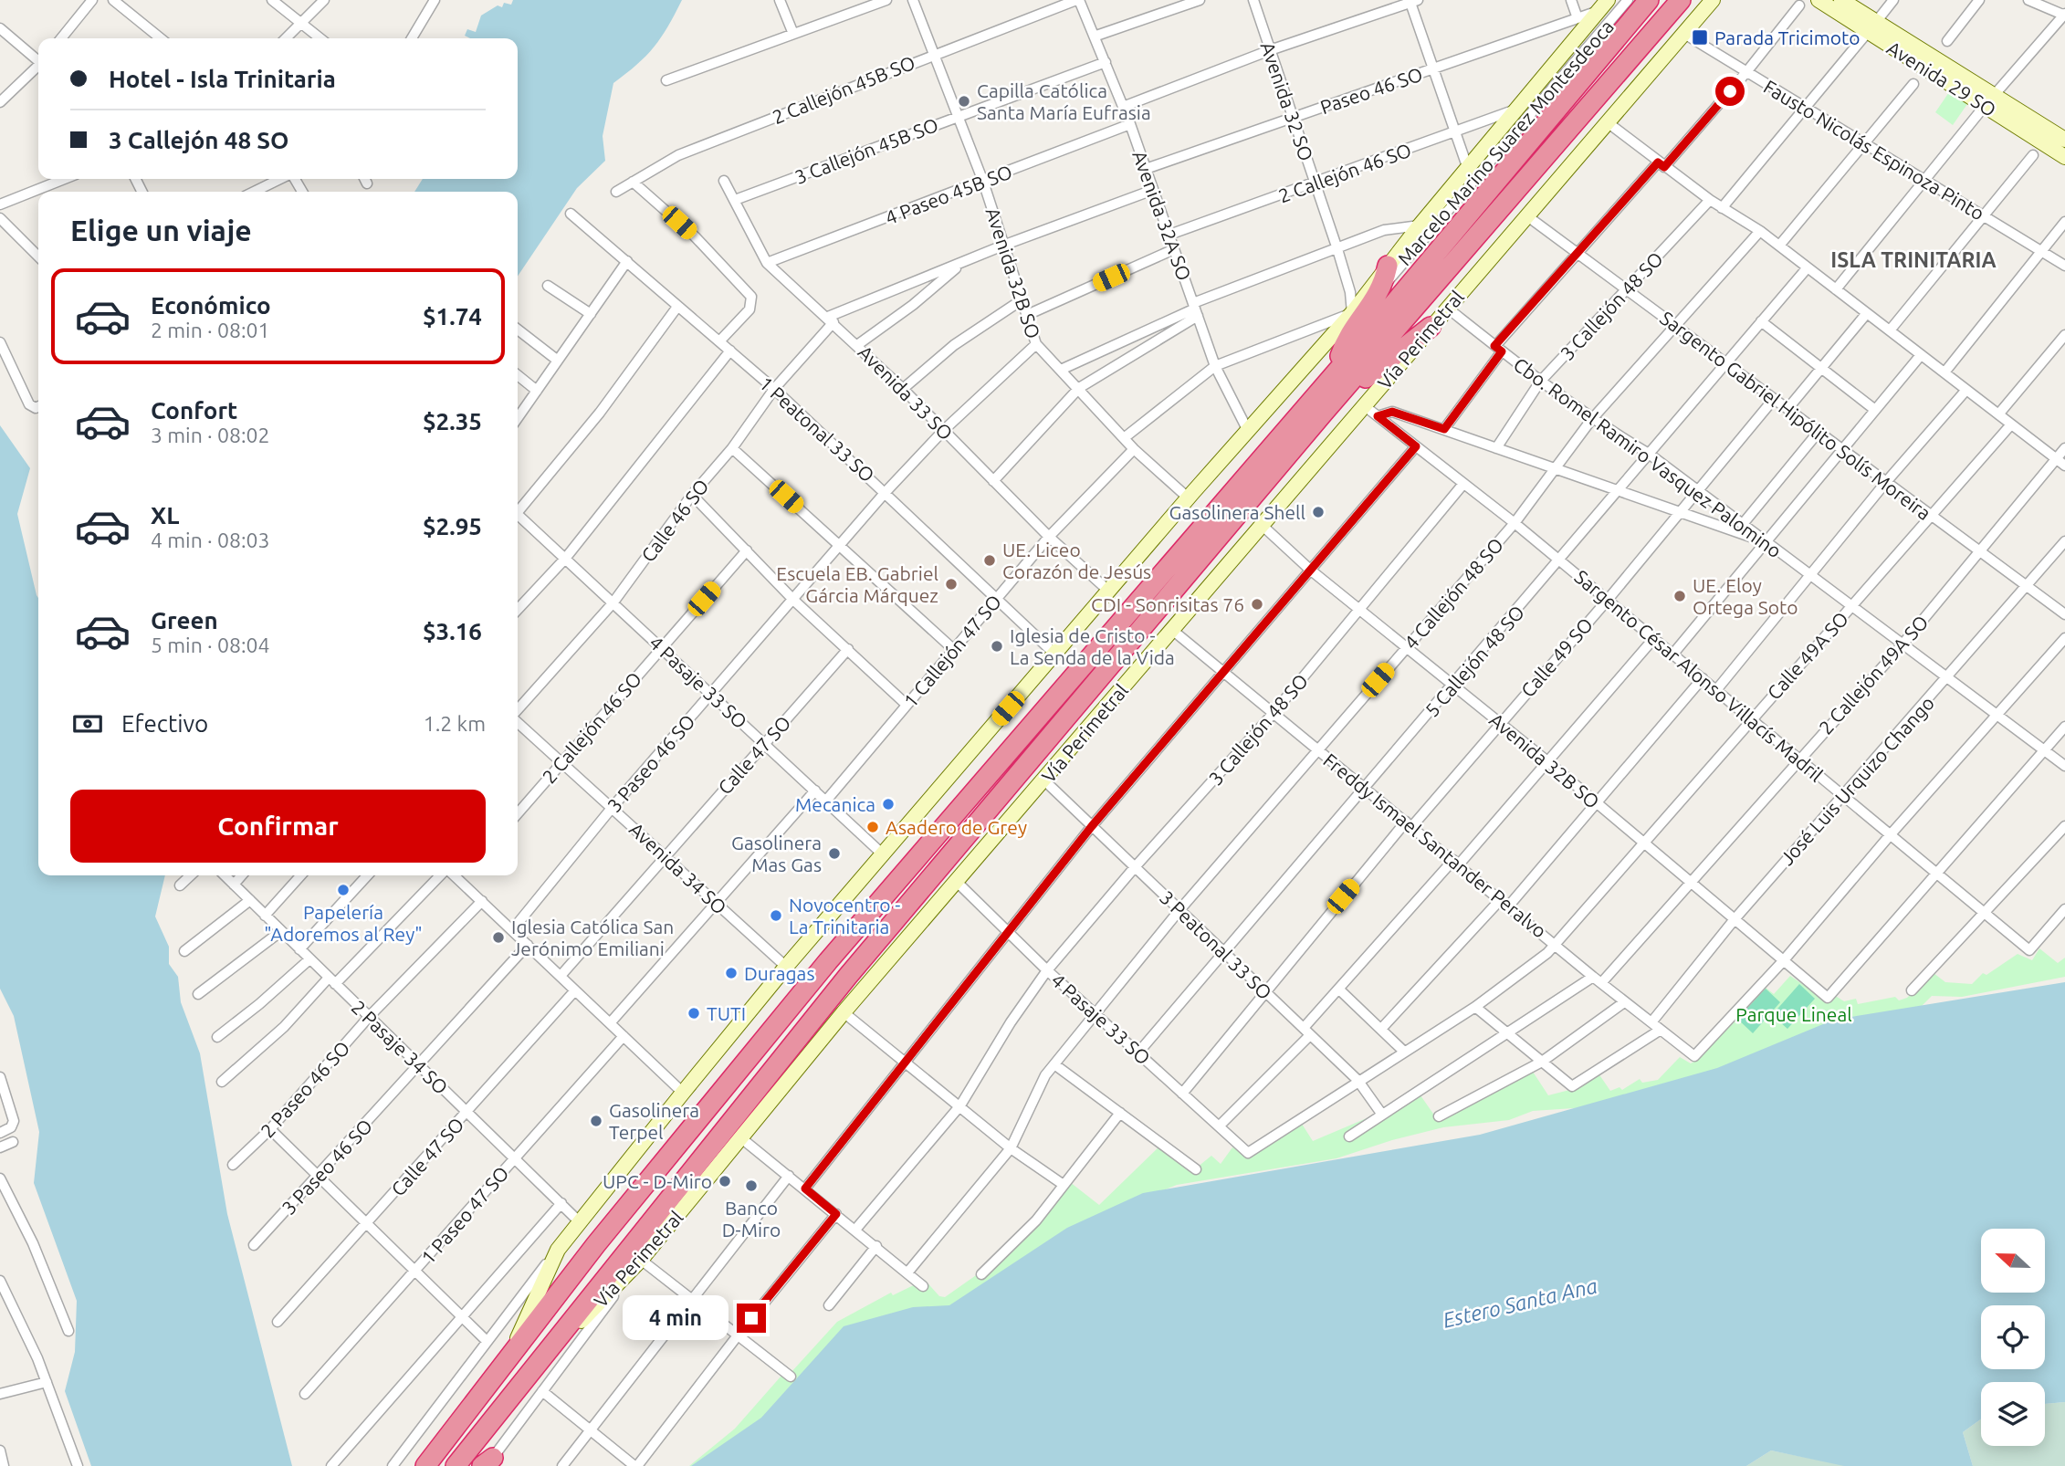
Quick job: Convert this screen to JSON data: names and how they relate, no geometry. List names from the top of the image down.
{
  "streets": {
    "highway": ["Vía Perimetral"],
    "street": [
      "Avenida 29 SO",
      "2 Callejón 45B SO",
      "Paseo 46 SO",
      "Avenida 32 SO",
      "Marcelo Marino Suarez Montesdeoca",
      "Fausto Nicolás Espinoza Pinto",
      "3 Callejón 45B SO",
      "2 Callejón 46 SO",
      "4 Paseo 45B SO",
      "Avenida 32A SO",
      "Avenida 32B SO",
      "3 Callejón 48 SO",
      "Avenida 33 SO",
      "Sargento Gabriel Hipólito Solís Moreira",
      "1 Peatonal 33 SO",
      "Cbo. Romel Ramiro Vasquez Palomino",
      "Calle 46 SO",
      "4 Callejón 48 SO",
      "1 Callejón 47 SO",
      "Calle 49A SO",
      "Calle 49 SO",
      "5 Callejón 48 SO",
      "2 Callejón 49A SO",
      "Sargento César Alonso Villacís Madril",
      "4 Pasaje 33 SO",
      "Calle 47 SO",
      "3 Paseo 46 SO",
      "José Luis Urquizo Chango",
      "Freddy Ismael Santander Peralvo",
      "Avenida 34 SO",
      "3 Peatonal 33 SO",
      "2 Pasaje 34 SO",
      "2 Paseo 46 SO",
      "1 Paseo 47 SO"
    ]
  },
  "crossings": [
    ["2 Callejón 45B SO", "Avenida 32A SO"],
    ["2 Callejón 45B SO", "Avenida 32B SO"],
    ["Paseo 46 SO", "Avenida 32 SO"],
    ["Paseo 46 SO", "Avenida 32A SO"],
    ["Paseo 46 SO", "Vía Perimetral"],
    ["Avenida 32 SO", "2 Callejón 46 SO"],
    ["Avenida 32 SO", "Vía Perimetral"],
    ["Fausto Nicolás Espinoza Pinto", "Vía Perimetral"],
    ["3 Callejón 45B SO", "Avenida 32A SO"],
    ["3 Callejón 45B SO", "Avenida 32B SO"],
    ["3 Callejón 45B SO", "Avenida 33 SO"],
    ["2 Callejón 46 SO", "Avenida 32A SO"],
    ["2 Callejón 46 SO", "Vía Perimetral"],
    ["2 Callejón 46 SO", "4 Pasaje 33 SO"],
    ["2 Callejón 46 SO", "Avenida 34 SO"],
    ["4 Paseo 45B SO", "Avenida 32A SO"],
    ["4 Paseo 45B SO", "Avenida 32B SO"],
    ["4 Paseo 45B SO", "Avenida 33 SO"],
    ["Avenida 32A SO", "Vía Perimetral"],
    ["Avenida 32B SO", "3 Callejón 48 SO"],
    ["Avenida 32B SO", "Vía Perimetral"],
    ["Avenida 32B SO", "4 Callejón 48 SO"],
    ["Avenida 32B SO", "1 Callejón 47 SO"],
    ["Avenida 32B SO", "Calle 49A SO"],
    ["Avenida 32B SO", "Calle 49 SO"],
    ["Avenida 32B SO", "5 Callejón 48 SO"],
    ["Avenida 32B SO", "2 Callejón 49A SO"],
    ["Avenida 32B SO", "Sargento César Alonso Villacís Madril"],
    ["Avenida 32B SO", "José Luis Urquizo Chango"],
    ["Avenida 32B SO", "Freddy Ismael Santander Peralvo"],
    ["3 Callejón 48 SO", "Sargento Gabriel Hipólito Solís Moreira"],
    ["3 Callejón 48 SO", "Cbo. Romel Ramiro Vasquez Palomino"],
    ["3 Callejón 48 SO", "Sargento César Alonso Villacís Madril"],
    ["3 Callejón 48 SO", "4 Pasaje 33 SO"],
    ["3 Callejón 48 SO", "Freddy Ismael Santander Peralvo"],
    ["3 Callejón 48 SO", "3 Peatonal 33 SO"],
    ["Vía Perimetral", "Avenida 33 SO"],
    ["Vía Perimetral", "Sargento Gabriel Hipólito Solís Moreira"],
    ["Vía Perimetral", "1 Peatonal 33 SO"],
    ["Vía Perimetral", "Cbo. Romel Ramiro Vasquez Palomino"],
    ["Vía Perimetral", "Sargento César Alonso Villacís Madril"],
    ["Vía Perimetral", "4 Pasaje 33 SO"],
    ["Vía Perimetral", "Freddy Ismael Santander Peralvo"],
    ["Vía Perimetral", "Avenida 34 SO"],
    ["Vía Perimetral", "3 Peatonal 33 SO"],
    ["Vía Perimetral", "2 Pasaje 34 SO"],
    ["Avenida 33 SO", "Calle 46 SO"],
    ["Avenida 33 SO", "1 Callejón 47 SO"],
    ["Avenida 33 SO", "3 Paseo 46 SO"],
    ["Sargento Gabriel Hipólito Solís Moreira", "4 Callejón 48 SO"],
    ["Sargento Gabriel Hipólito Solís Moreira", "Calle 49A SO"],
    ["Sargento Gabriel Hipólito Solís Moreira", "Calle 49 SO"],
    ["Sargento Gabriel Hipólito Solís Moreira", "5 Callejón 48 SO"],
    ["Sargento Gabriel Hipólito Solís Moreira", "2 Callejón 49A SO"],
    ["Sargento Gabriel Hipólito Solís Moreira", "José Luis Urquizo Chango"],
    ["1 Peatonal 33 SO", "Calle 46 SO"],
    ["1 Peatonal 33 SO", "1 Callejón 47 SO"],
    ["1 Peatonal 33 SO", "3 Paseo 46 SO"],
    ["Cbo. Romel Ramiro Vasquez Palomino", "4 Callejón 48 SO"],
    ["Cbo. Romel Ramiro Vasquez Palomino", "Calle 49A SO"],
    ["Cbo. Romel Ramiro Vasquez Palomino", "Calle 49 SO"],
    ["Cbo. Romel Ramiro Vasquez Palomino", "5 Callejón 48 SO"],
    ["Cbo. Romel Ramiro Vasquez Palomino", "2 Callejón 49A SO"],
    ["Cbo. Romel Ramiro Vasquez Palomino", "José Luis Urquizo Chango"],
    ["Calle 46 SO", "4 Pasaje 33 SO"],
    ["4 Callejón 48 SO", "Sargento César Alonso Villacís Madril"],
    ["4 Callejón 48 SO", "4 Pasaje 33 SO"],
    ["4 Callejón 48 SO", "Freddy Ismael Santander Peralvo"],
    ["4 Callejón 48 SO", "3 Peatonal 33 SO"],
    ["1 Callejón 47 SO", "4 Pasaje 33 SO"],
    ["Calle 49A SO", "Sargento César Alonso Villacís Madril"],
    ["Calle 49A SO", "4 Pasaje 33 SO"],
    ["Calle 49A SO", "Freddy Ismael Santander Peralvo"],
    ["Calle 49A SO", "3 Peatonal 33 SO"],
    ["Calle 49 SO", "Sargento César Alonso Villacís Madril"],
    ["Calle 49 SO", "4 Pasaje 33 SO"],
    ["Calle 49 SO", "Freddy Ismael Santander Peralvo"],
    ["Calle 49 SO", "3 Peatonal 33 SO"],
    ["5 Callejón 48 SO", "Sargento César Alonso Villacís Madril"],
    ["5 Callejón 48 SO", "4 Pasaje 33 SO"],
    ["5 Callejón 48 SO", "Freddy Ismael Santander Peralvo"],
    ["5 Callejón 48 SO", "3 Peatonal 33 SO"],
    ["2 Callejón 49A SO", "Sargento César Alonso Villacís Madril"],
    ["2 Callejón 49A SO", "Freddy Ismael Santander Peralvo"],
    ["2 Callejón 49A SO", "3 Peatonal 33 SO"],
    ["Sargento César Alonso Villacís Madril", "José Luis Urquizo Chango"],
    ["4 Pasaje 33 SO", "Calle 47 SO"],
    ["4 Pasaje 33 SO", "3 Paseo 46 SO"],
    ["4 Pasaje 33 SO", "3 Peatonal 33 SO"],
    ["Calle 47 SO", "Avenida 34 SO"],
    ["Calle 47 SO", "2 Pasaje 34 SO"],
    ["3 Paseo 46 SO", "Avenida 34 SO"],
    ["3 Paseo 46 SO", "2 Pasaje 34 SO"],
    ["José Luis Urquizo Chango", "Freddy Ismael Santander Peralvo"],
    ["2 Pasaje 34 SO", "2 Paseo 46 SO"],
    ["2 Pasaje 34 SO", "1 Paseo 47 SO"]
  ],
  "districts": ["ISLA TRINITARIA"],
  "water": ["Estero Santa Ana"],
  "parks": ["Parque Lineal"],
  "places": {
    "transit": ["Parada Tricimoto"],
    "other": [
      "Capilla Católica Santa María Eufrasia",
      "Gasolinera Shell",
      "UE. Liceo Corazón de Jesús",
      "Escuela EB. Gabriel Gárcia Márquez",
      "UE. Eloy Ortega Soto",
      "CDI - Sonrisitas 76",
      "Iglesia de Cristo - La Senda de la Vida",
      "Mecanica",
      "Asadero de Grey",
      "Gasolinera Mas Gas",
      "Papelería \"Adoremos al Rey\"",
      "Novocentro - La Trinitaria",
      "Iglesia Católica San Jerónimo Emiliani",
      "Duragas",
      "TUTI",
      "Gasolinera Terpel",
      "UPC - D-Miro",
      "Banco D-Miro"
    ]
  },
  "north": "left",
  "page": {
    "banner": ["Hotel - Isla Trinitaria", "3 Callejón 48 SO"],
    "heading": "Elige un viaje",
    "list": [
      {
        "name": "Económico",
        "note": "2 min · 08:01",
        "value": "$1.74"
      },
      {
        "name": "Confort",
        "note": "3 min · 08:02",
        "value": "$2.35"
      },
      {
        "name": "XL",
        "note": "4 min · 08:03",
        "value": "$2.95"
      },
      {
        "name": "Green",
        "note": "5 min · 08:04",
        "value": "$3.16"
      }
    ],
    "pay": ["Efectivo", "1.2 km"],
    "buttons": "Confirmar",
    "bubble": "4 min"
  }
}
